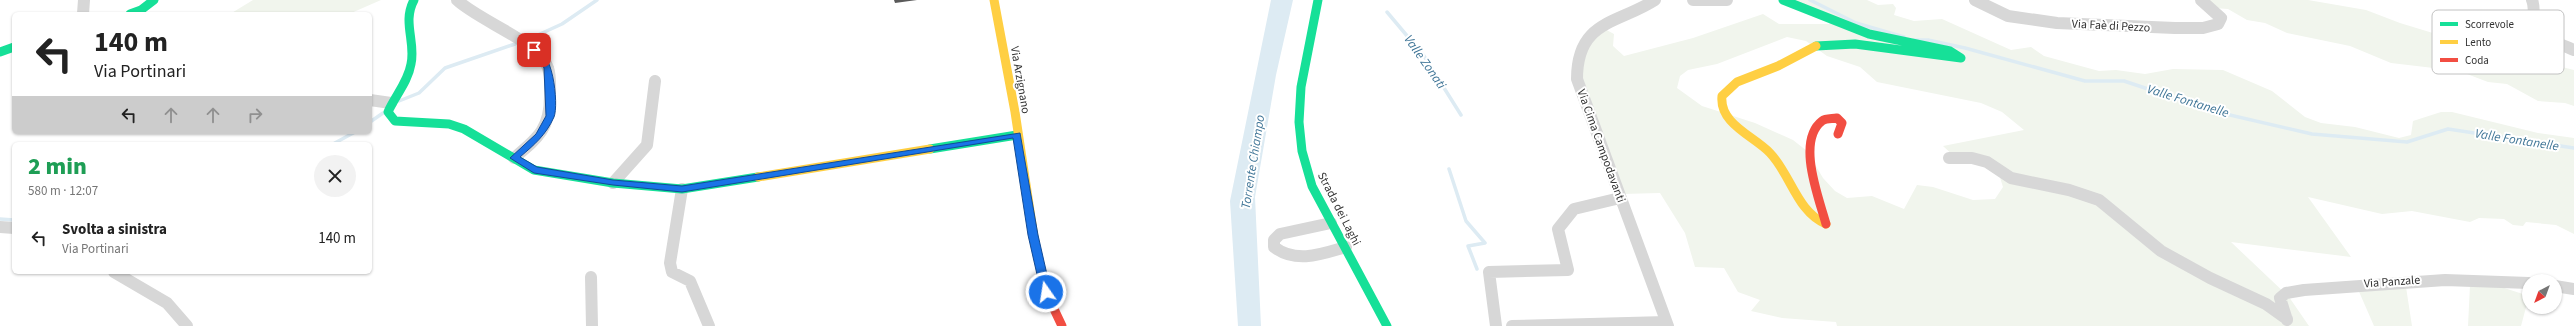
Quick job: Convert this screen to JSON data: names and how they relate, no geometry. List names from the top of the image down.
{
  "streets": {
    "street": [
      "Via Faè di Pezzo",
      "Via Arzignano",
      "Via Cima Campodavanti",
      "Strada dei Laghi",
      "Via Panzale"
    ]
  },
  "water": ["Valle Zonati", "Valle Fontanelle", "Torrente Chiampo"],
  "legend": ["Scorrevole", "Lento", "Coda"],
  "north": "bottom left",
  "page": {
    "turn": ["140 m", "Via Portinari"],
    "heading": ["2 min", "580 m · 12:07"],
    "list": [
      {
        "name": "Svolta a sinistra",
        "note": "Via Portinari",
        "value": "140 m"
      }
    ]
  }
}
